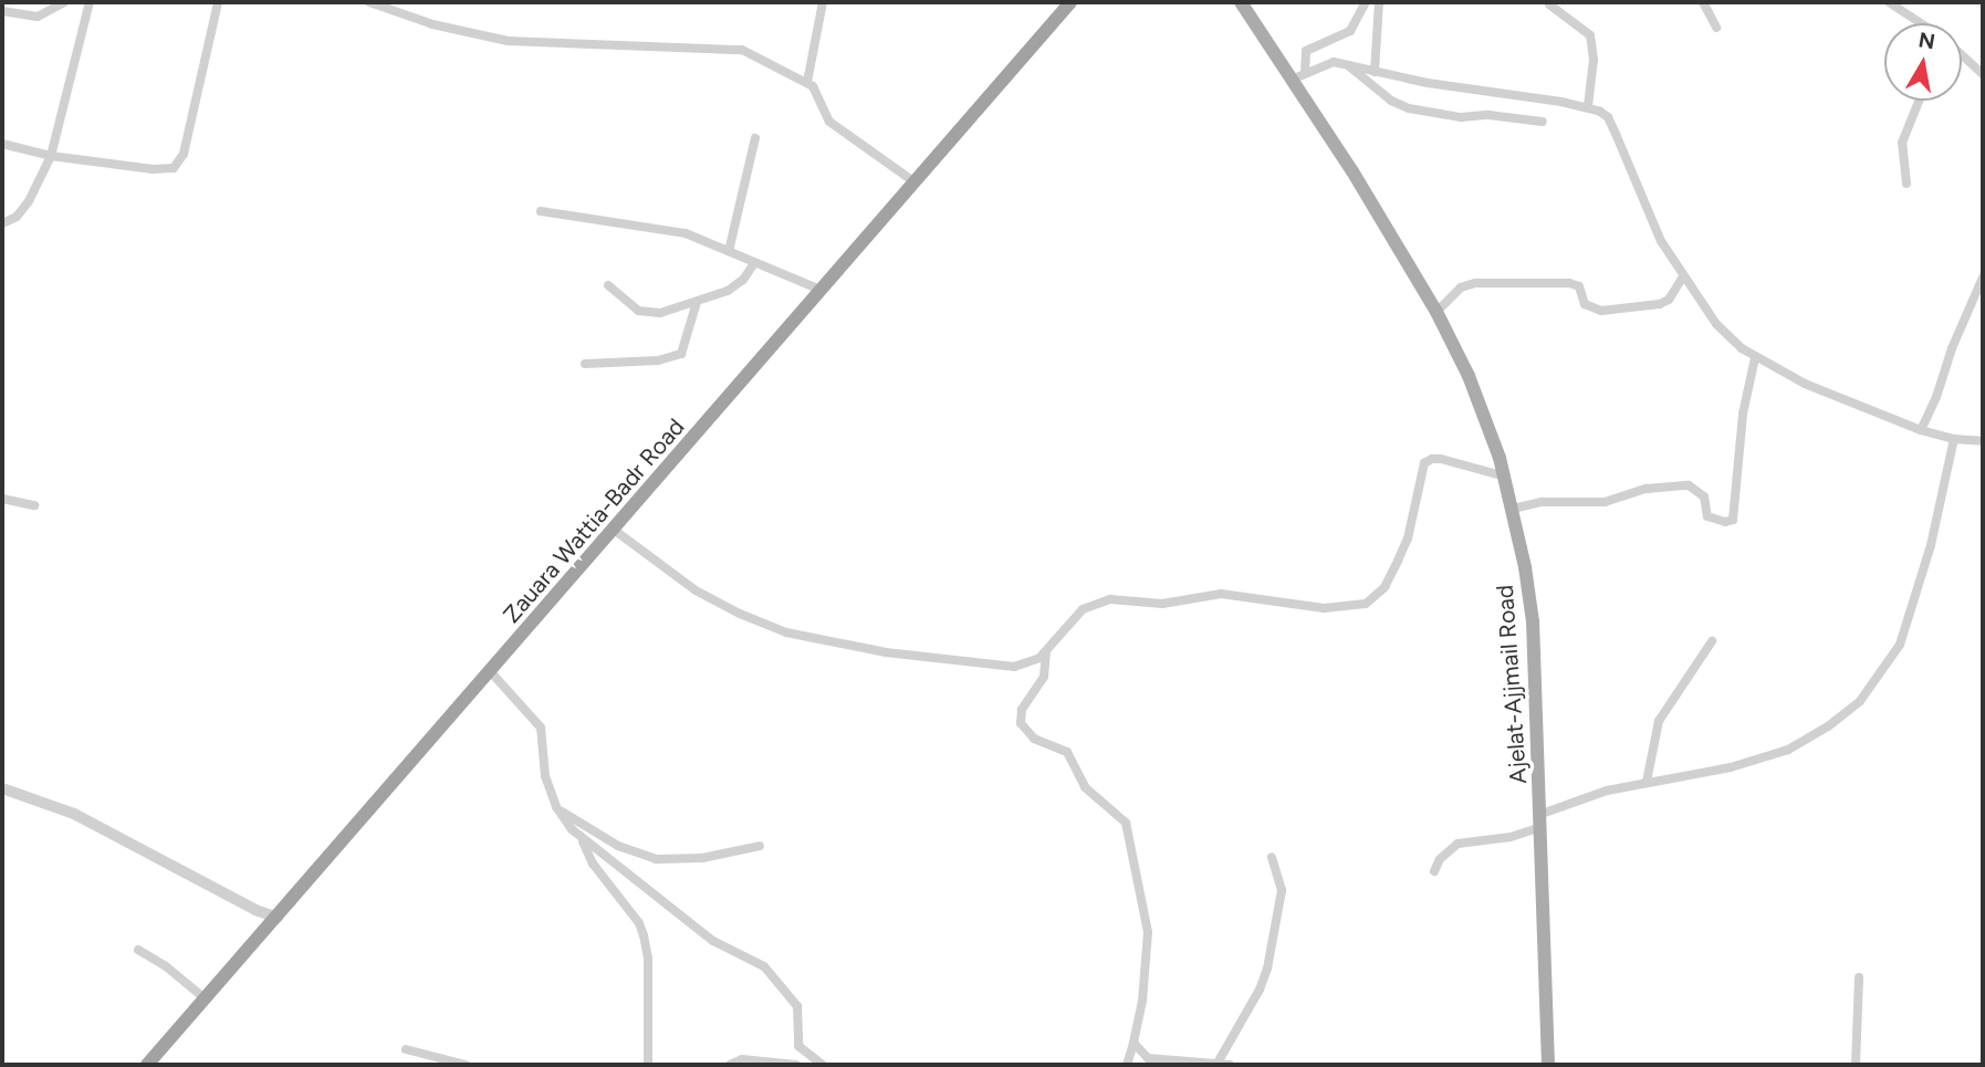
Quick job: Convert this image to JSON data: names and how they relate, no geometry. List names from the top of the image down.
{
  "streets": {
    "highway": ["Zauara Wattia-Badr Road"],
    "main road": ["Ajelat-Ajjmail Road"]
  },
  "north": "top"
}
